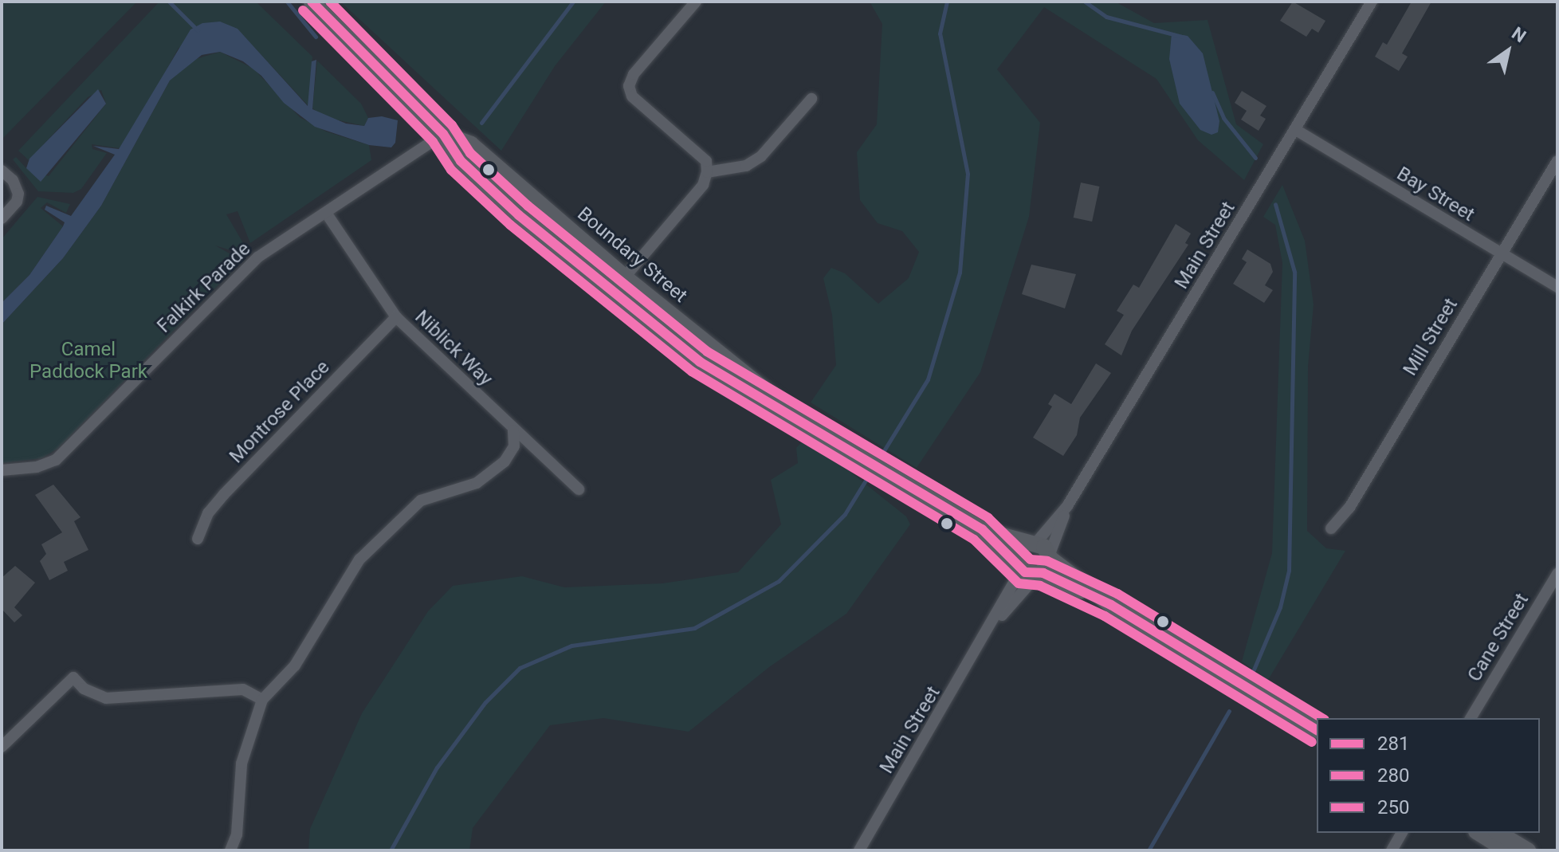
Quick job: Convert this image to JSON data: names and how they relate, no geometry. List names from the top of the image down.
{
  "streets": {
    "street": [
      "Bay Street",
      "Main Street",
      "Boundary Street",
      "Falkirk Parade",
      "Mill Street",
      "Niblick Way",
      "Montrose Place",
      "Cane Street"
    ]
  },
  "crossings": [
    ["Bay Street", "Main Street"],
    ["Bay Street", "Mill Street"],
    ["Main Street", "Boundary Street"],
    ["Boundary Street", "Falkirk Parade"],
    ["Falkirk Parade", "Niblick Way"],
    ["Niblick Way", "Montrose Place"]
  ],
  "parks": ["Camel Paddock Park"],
  "lines": ["transit line 281", "transit line 250", "transit line 280"],
  "legend": ["281", "280", "250"],
  "north": "top right"
}
